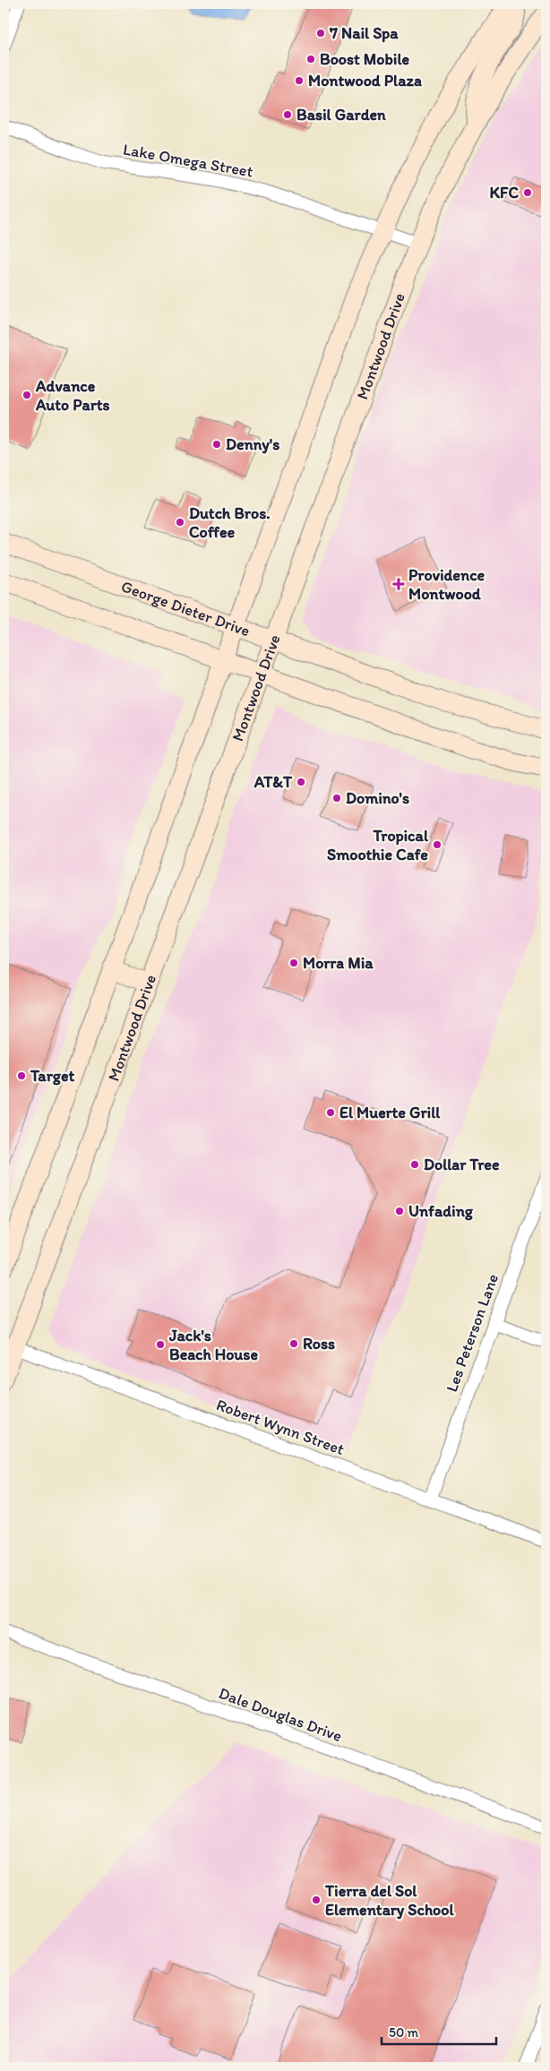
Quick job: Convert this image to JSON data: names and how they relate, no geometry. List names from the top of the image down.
{
  "streets": {
    "main road": ["Montwood Drive", "George Dieter Drive"],
    "street": [
      "Lake Omega Street",
      "Les Peterson Lane",
      "Robert Wynn Street",
      "Dale Douglas Drive"
    ]
  },
  "crossings": [
    ["Lake Omega Street", "Montwood Drive"],
    ["Montwood Drive", "George Dieter Drive"],
    ["Montwood Drive", "Robert Wynn Street"],
    ["Les Peterson Lane", "Robert Wynn Street"]
  ],
  "places": {
    "other": [
      "7 Nail Spa",
      "Boost Mobile",
      "Montwood Plaza",
      "Basil Garden",
      "KFC",
      "Advance Auto Parts",
      "Denny's",
      "Dutch Bros. Coffee",
      "AT&T",
      "Domino's",
      "Tropical Smoothie Cafe",
      "Morra Mia",
      "Target",
      "El Muerte Grill",
      "Dollar Tree",
      "Unfading",
      "Ross",
      "Jack's Beach House",
      "Tierra del Sol Elementary School"
    ],
    "health": ["Providence Montwood"]
  },
  "scale_bar": "50 m"
}
